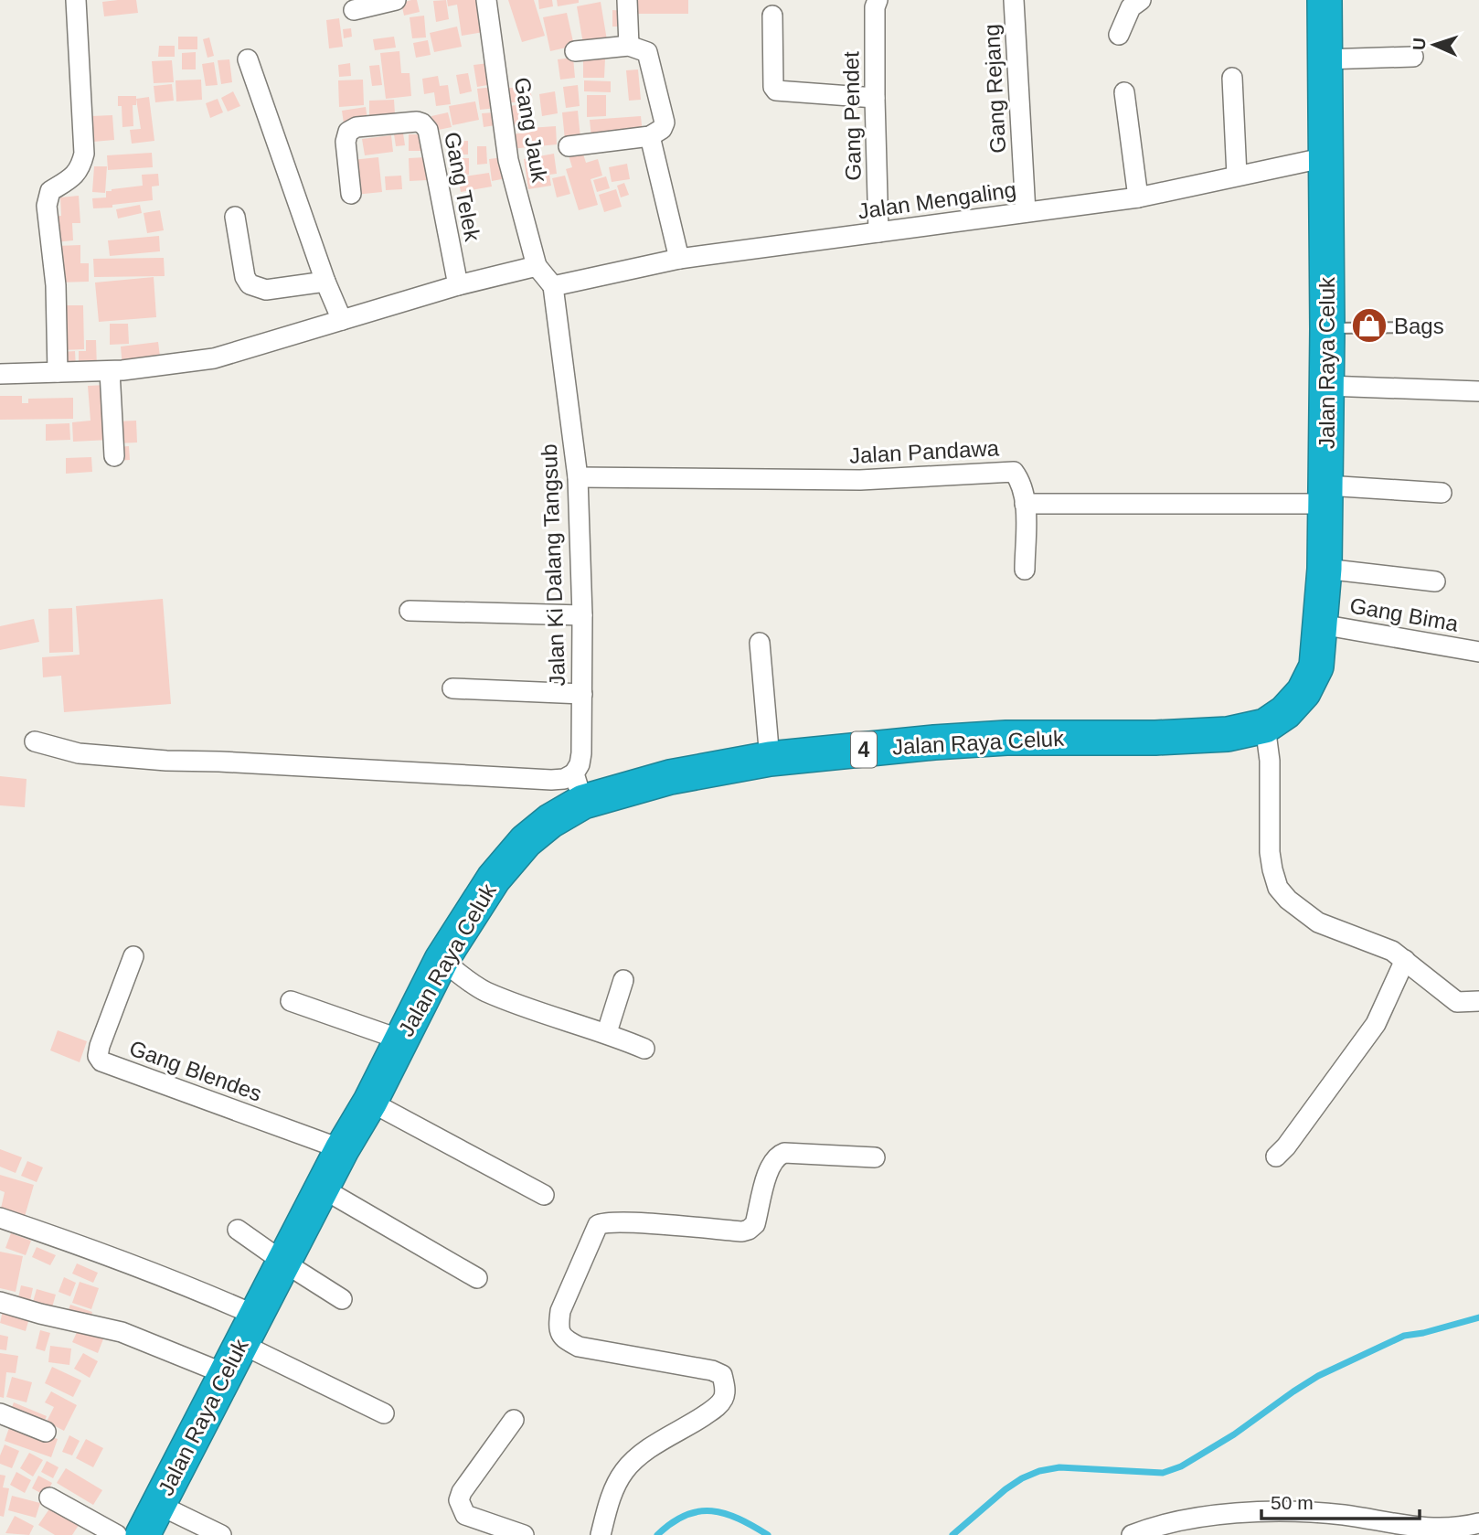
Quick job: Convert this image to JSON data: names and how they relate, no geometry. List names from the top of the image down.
{
  "streets": {
    "highway": ["Jalan Raya Celuk", "4"],
    "street": [
      "Gang Rejang",
      "Gang Pendet",
      "Gang Jauk",
      "Gang Telek",
      "Jalan Mengaling",
      "Jalan Pandawa",
      "Jalan Ki Dalang Tangsub",
      "Gang Bima",
      "Gang Blendes"
    ]
  },
  "crossings": [
    ["Gang Rejang", "Jalan Mengaling"],
    ["Gang Pendet", "Jalan Mengaling"],
    ["Jalan Mengaling", "Jalan Raya Celuk"],
    ["Jalan Mengaling", "Jalan Ki Dalang Tangsub"],
    ["Jalan Raya Celuk", "Jalan Ki Dalang Tangsub"],
    ["Jalan Raya Celuk", "Gang Bima"],
    ["Jalan Raya Celuk", "Gang Blendes"],
    ["Jalan Pandawa", "Jalan Ki Dalang Tangsub"]
  ],
  "places": {
    "shop": ["Bags"]
  },
  "scale_bar": "50 m",
  "north": "left"
}
